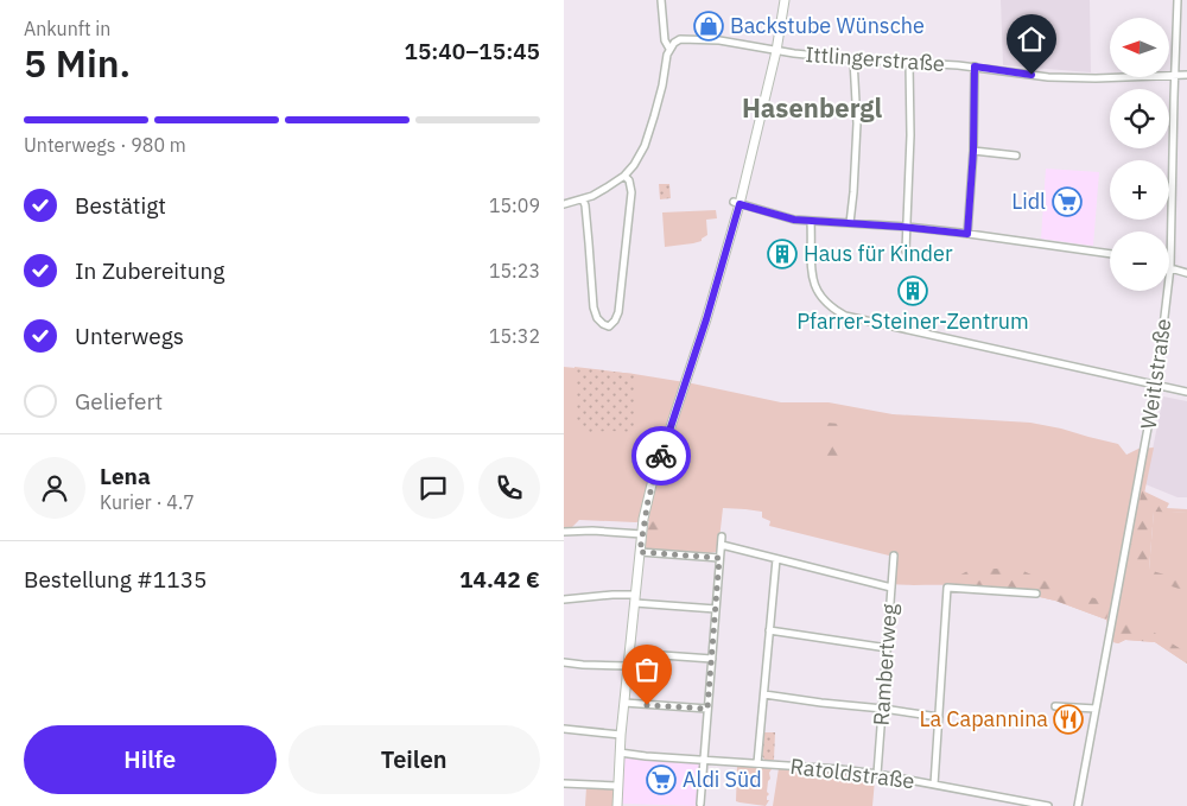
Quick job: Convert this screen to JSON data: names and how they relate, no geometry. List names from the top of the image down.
{
  "streets": {
    "street": [
      "Ittlingerstraße",
      "Weitlstraße",
      "Rambertweg",
      "Ratoldstraße"
    ]
  },
  "crossings": [
    ["Ittlingerstraße", "Weitlstraße"],
    ["Rambertweg", "Ratoldstraße"]
  ],
  "districts": ["Hasenbergl"],
  "places": {
    "shop": ["Backstube Wünsche"],
    "supermarket": ["Lidl", "Aldi Süd"],
    "building": ["Haus für Kinder", "Pfarrer-Steiner-Zentrum"],
    "restaurant": ["La Capannina"]
  },
  "north": "left",
  "page": {
    "heading": ["5 Min.", "Ankunft in", "15:40–15:45"],
    "panel": [
      "Lena",
      "Kurier · 4.7",
      "Bestellung #1135",
      "14.42 €"
    ],
    "map_buttons": ["+", "−"],
    "bar": "Unterwegs · 980 m",
    "list": [
      ["Bestätigt", "15:09"],
      ["In Zubereitung", "15:23"],
      ["Unterwegs", "15:32"],
      "Geliefert"
    ],
    "buttons": ["Hilfe", "Teilen"]
  }
}
